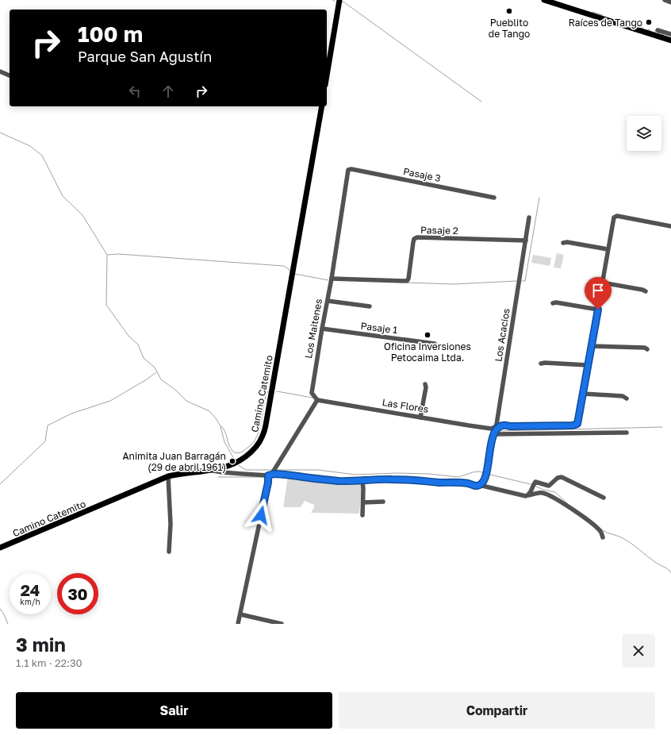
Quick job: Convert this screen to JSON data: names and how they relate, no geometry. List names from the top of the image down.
{
  "streets": {
    "main road": ["Camino Catemito"],
    "street": [
      "Pasaje 3",
      "Pasaje 2",
      "Pasaje 1",
      "Los Maitenes",
      "Los Acacios",
      "Las Flores"
    ]
  },
  "crossings": [
    ["Pasaje 3", "Los Maitenes"],
    ["Pasaje 2", "Los Maitenes"],
    ["Pasaje 2", "Los Acacios"],
    ["Pasaje 1", "Los Maitenes"],
    ["Los Maitenes", "Las Flores"],
    ["Los Acacios", "Las Flores"]
  ],
  "places": [
    "Pueblito de Tango",
    "Raíces de Tango",
    "Oficina Inversiones Petocaima Ltda.",
    "Animita Juan Barragán (29 de abril 1961)"
  ],
  "page": {
    "turn": ["100 m", "Parque San Agustín"],
    "speed": "24 km/h",
    "limit": "30",
    "heading": ["3 min", "1.1 km · 22:30"],
    "buttons": ["Salir", "Compartir"]
  }
}
